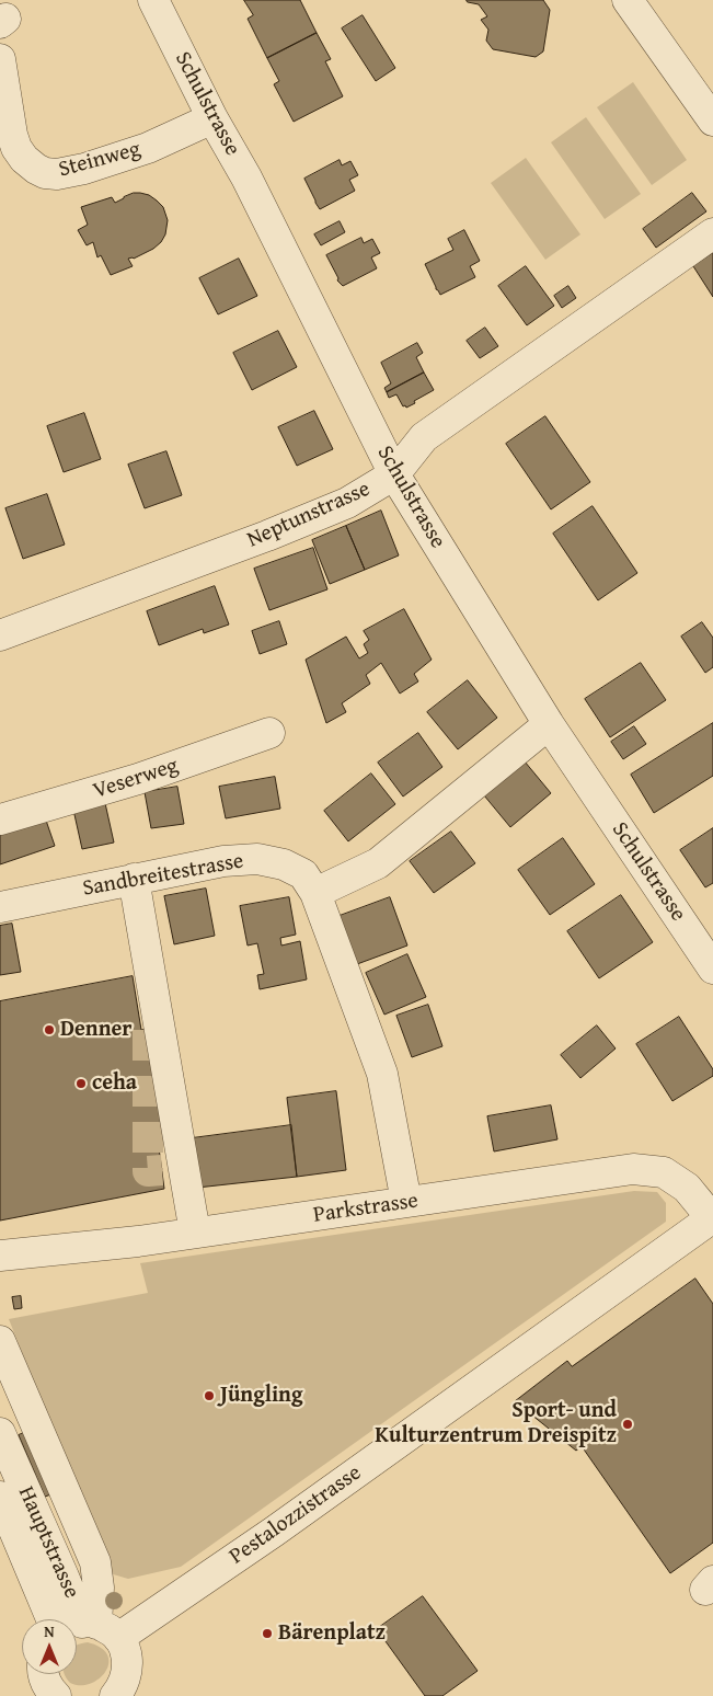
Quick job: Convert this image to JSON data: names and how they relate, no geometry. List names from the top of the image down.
{
  "streets": {
    "street": [
      "Schulstrasse",
      "Steinweg",
      "Neptunstrasse",
      "Veserweg",
      "Sandbreitestrasse",
      "Parkstrasse",
      "Pestalozzistrasse",
      "Hauptstrasse"
    ]
  },
  "crossings": [
    ["Schulstrasse", "Steinweg"],
    ["Schulstrasse", "Neptunstrasse"],
    ["Sandbreitestrasse", "Parkstrasse"],
    ["Parkstrasse", "Pestalozzistrasse"],
    ["Pestalozzistrasse", "Hauptstrasse"]
  ],
  "places": [
    "Denner",
    "ceha",
    "Jüngling",
    "Sport- und Kulturzentrum Dreispitz",
    "Bärenplatz"
  ],
  "north": "top"
}
